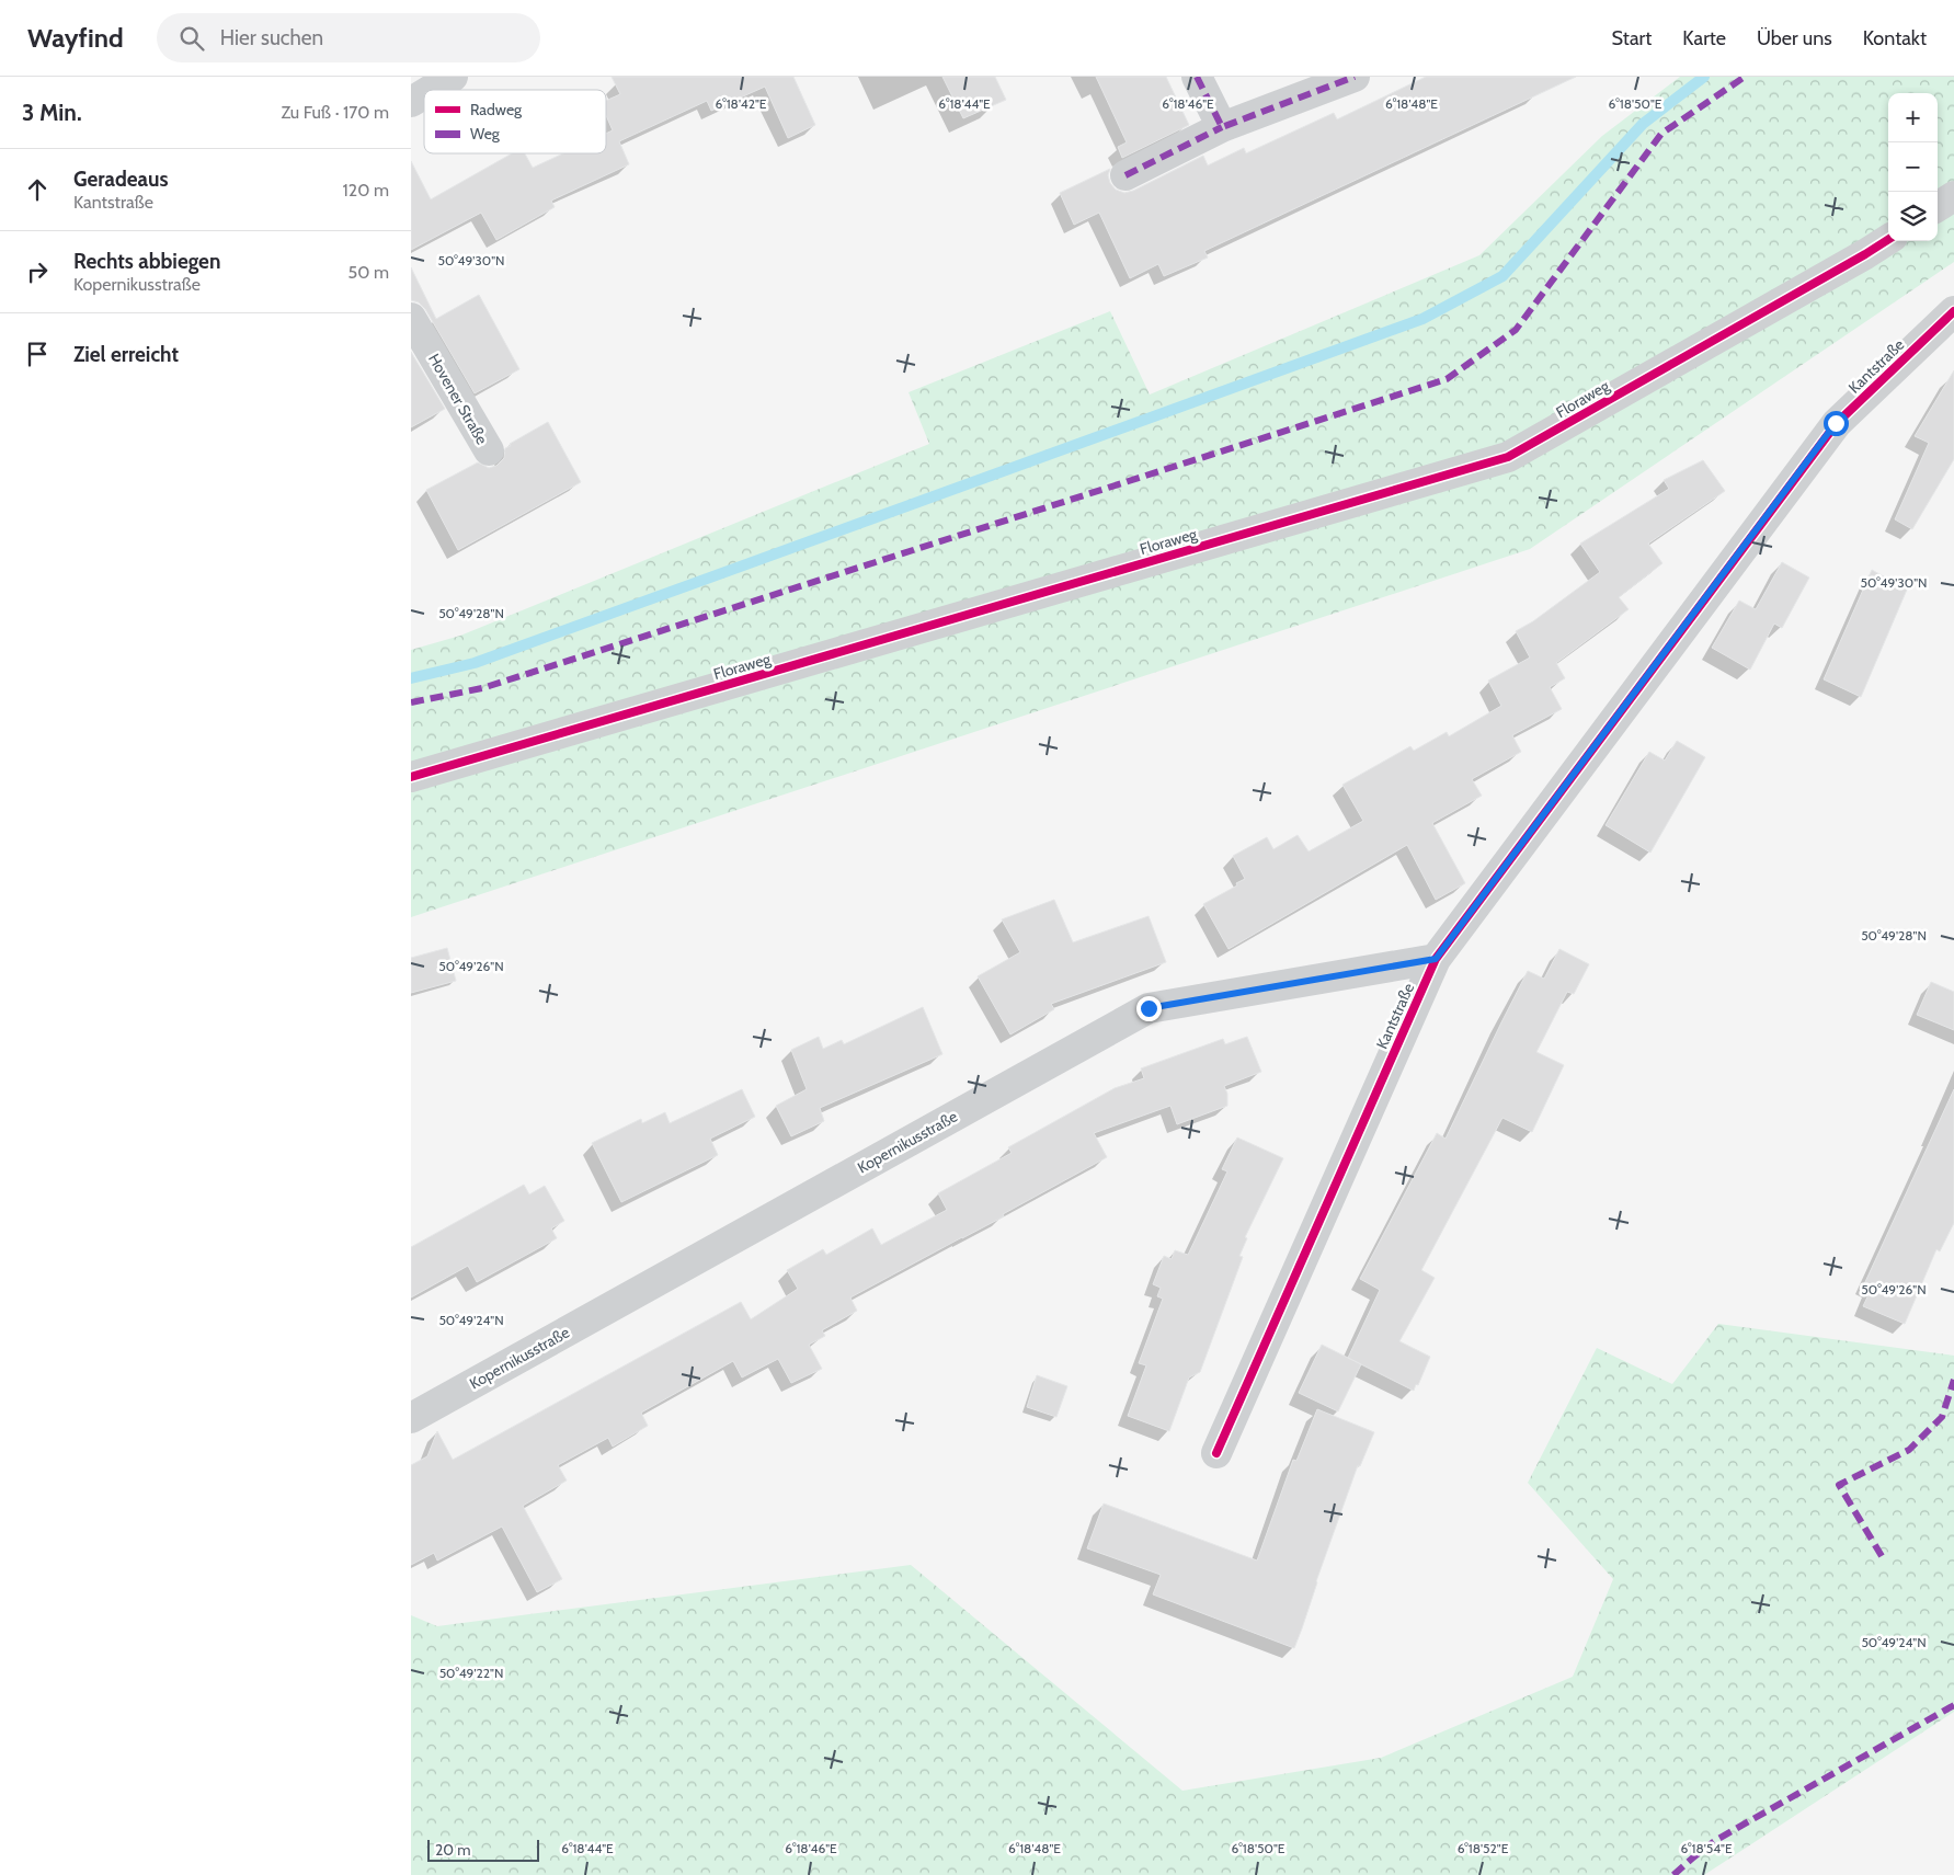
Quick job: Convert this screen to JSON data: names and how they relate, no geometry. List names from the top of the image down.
{
  "streets": {
    "street": [
      "Kantstraße",
      "Hovener Straße",
      "Floraweg",
      "Kopernikusstraße"
    ]
  },
  "crossings": [
    ["Kantstraße", "Kopernikusstraße"]
  ],
  "legend": ["Radweg", "Weg"],
  "scale_bar": "20 m",
  "page": {
    "header": "Wayfind",
    "search": "Hier suchen",
    "nav": [
      "Start",
      "Karte",
      "Über uns",
      "Kontakt"
    ],
    "heading": ["3 Min.", "Zu Fuß · 170 m"],
    "map_buttons": ["+", "−"],
    "list": [
      ["Geradeaus", "Kantstraße", "120 m"],
      ["Rechts abbiegen", "Kopernikusstraße", "50 m"],
      "Ziel erreicht"
    ],
    "scale": "20 m"
  },
  "coordinates": [
    "6°18'42\"E",
    "6°18'44\"E",
    "6°18'46\"E",
    "6°18'48\"E",
    "6°18'50\"E",
    "50°49'30\"N",
    "50°49'28\"N",
    "50°49'26\"N",
    "50°49'24\"N",
    "50°49'22\"N",
    "6°18'52\"E",
    "6°18'54\"E"
  ]
}
